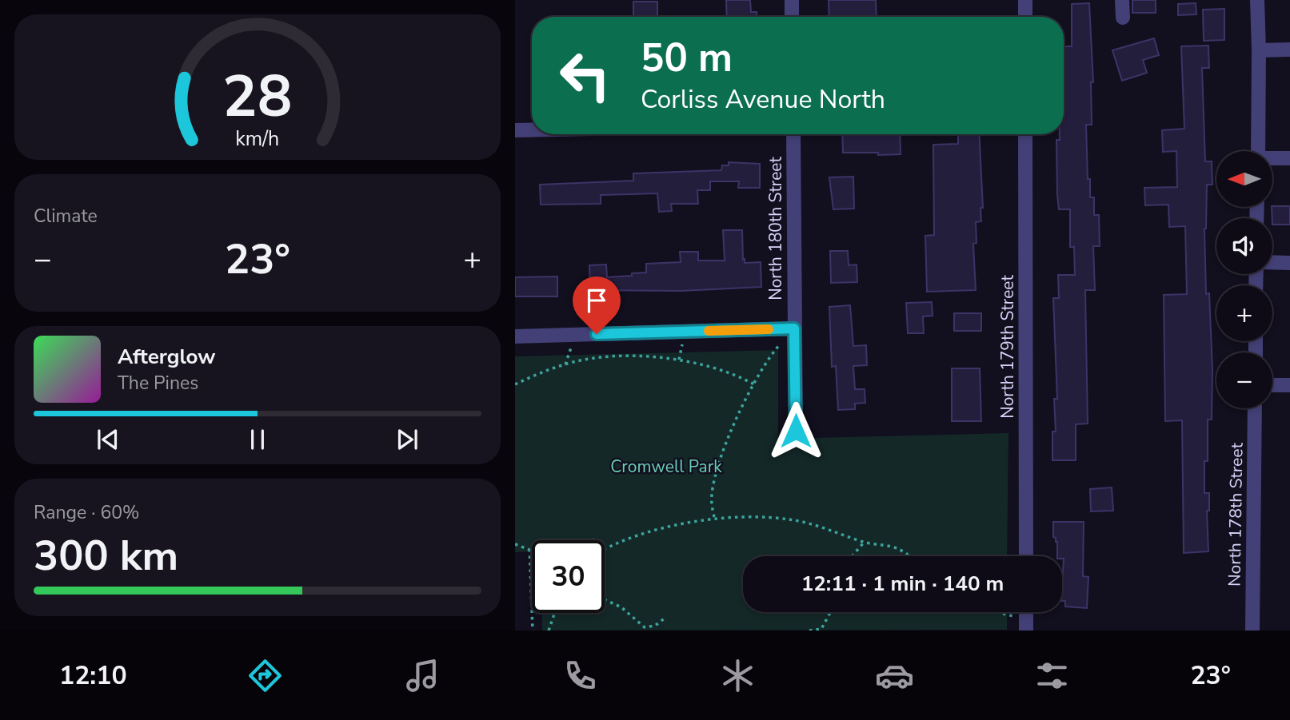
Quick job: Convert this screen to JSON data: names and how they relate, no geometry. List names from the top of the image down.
{
  "streets": {
    "street": ["North 180th Street", "North 179th Street", "North 178th Street"]
  },
  "parks": ["Cromwell Park"],
  "north": "left",
  "page": {
    "turn": ["50 m", "Corliss Avenue North"],
    "map_buttons": ["+", "−"],
    "tile": [
      "Climate",
      ["Range · 60%", "300 km"]
    ],
    "heat": ["−", "23°", "+"],
    "song": ["Afterglow", "The Pines"],
    "limit": "30",
    "trip": "12:11 · 1 min · 140 m",
    "tabs": ["12:10", "23°"],
    "gauge": ["28", "km/h"]
  }
}
